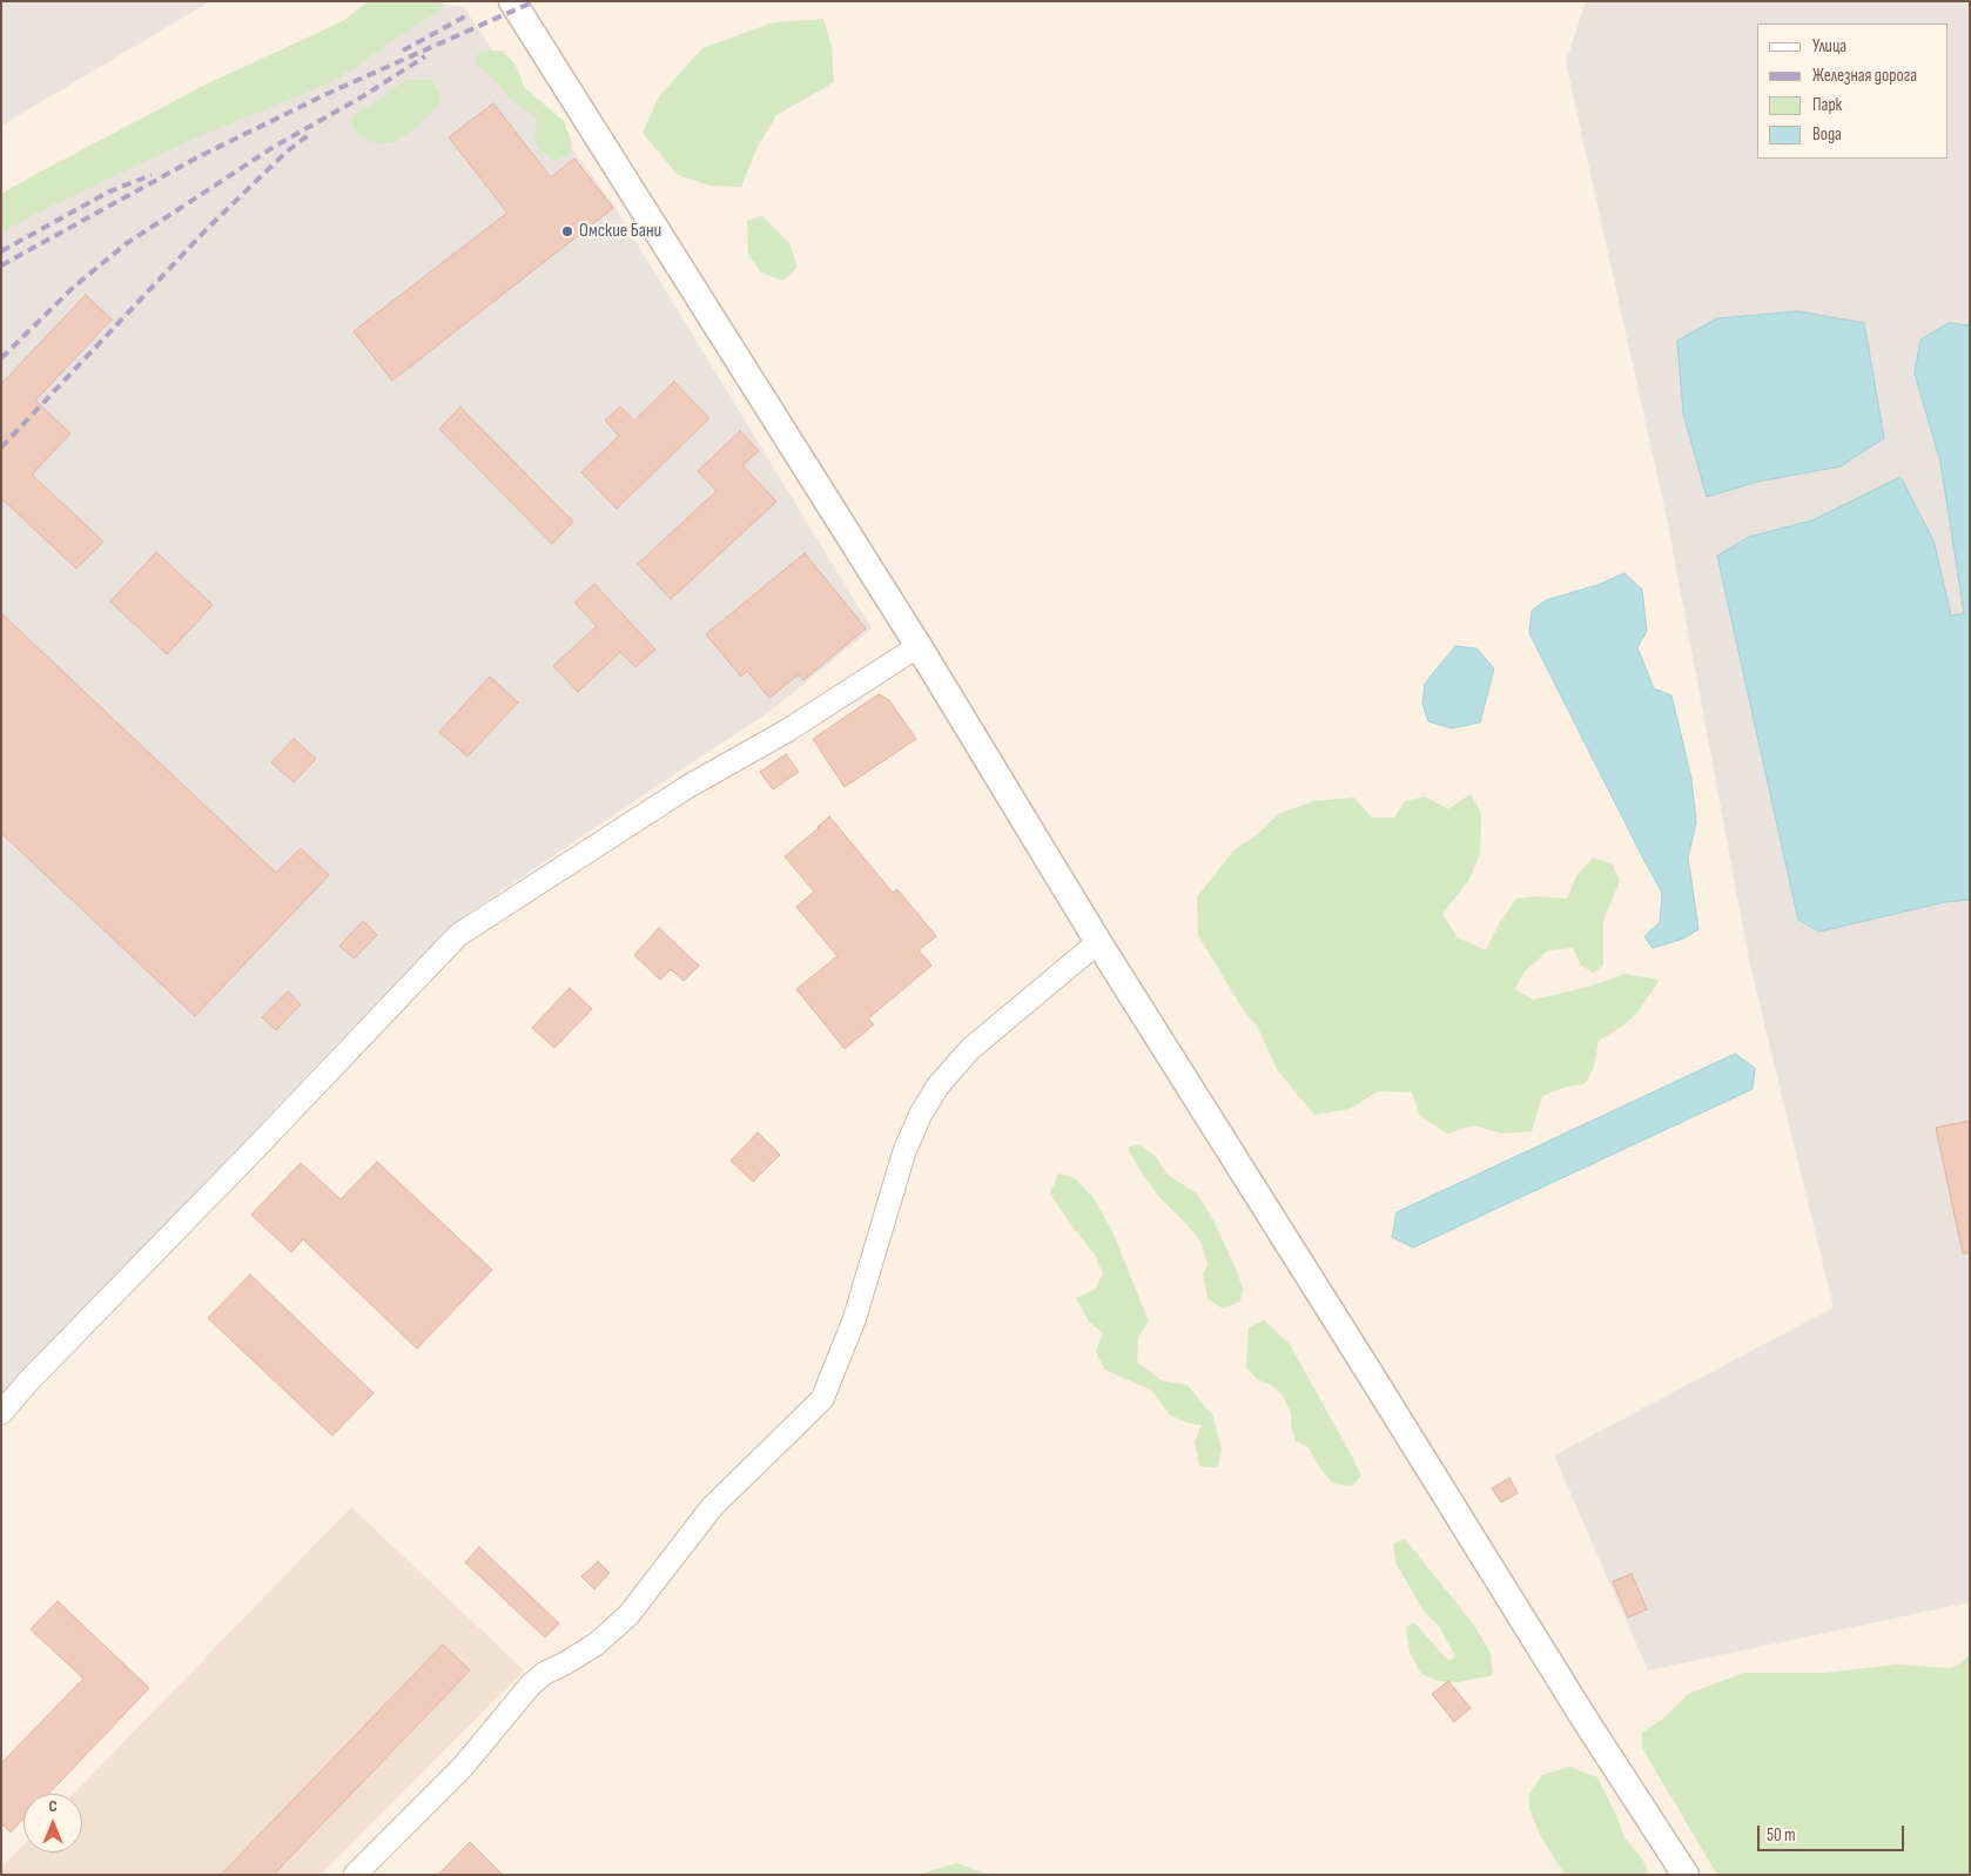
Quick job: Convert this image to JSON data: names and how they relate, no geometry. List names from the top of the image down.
{
  "places": ["Омские Бани"],
  "legend": [
    "Улица",
    "Железная дорога",
    "Парк",
    "Вода"
  ],
  "scale_bar": "50 m",
  "north": "top"
}
